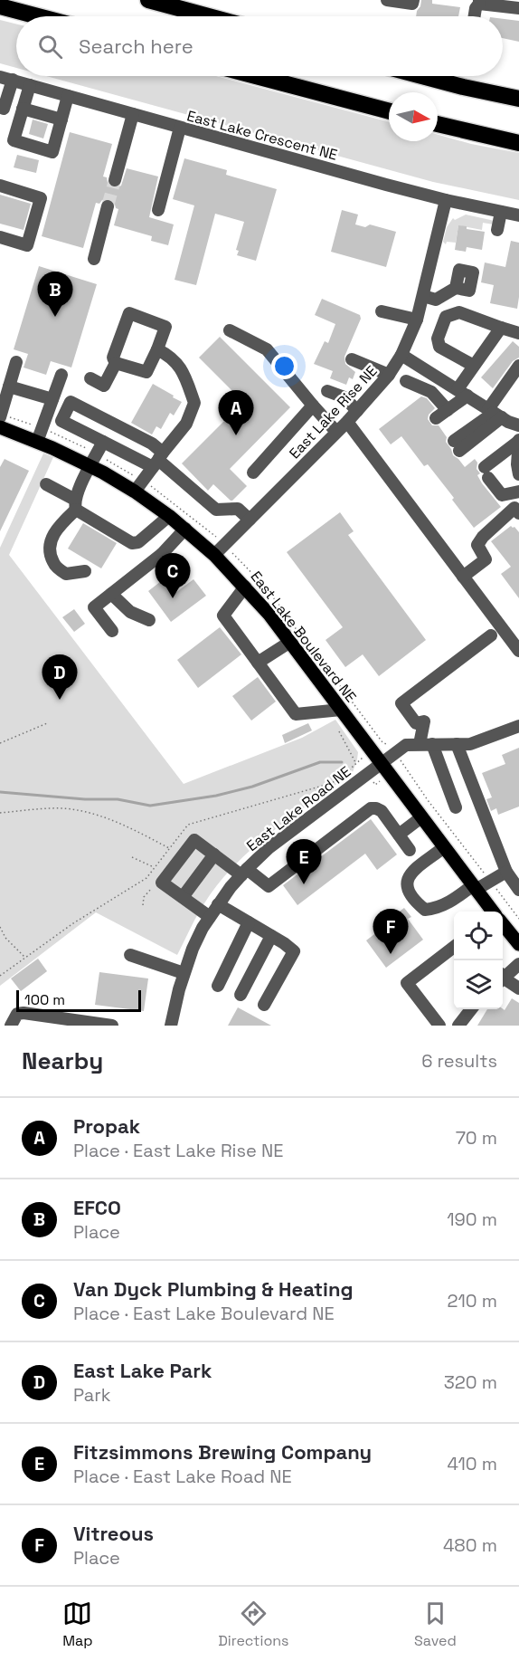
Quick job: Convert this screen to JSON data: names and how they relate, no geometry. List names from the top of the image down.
{
  "streets": {
    "main road": ["East Lake Boulevard NE"],
    "street": ["East Lake Crescent NE", "East Lake Rise NE", "East Lake Road NE"]
  },
  "crossings": [
    ["East Lake Crescent NE", "East Lake Rise NE"],
    ["East Lake Rise NE", "East Lake Boulevard NE"],
    ["East Lake Boulevard NE", "East Lake Road NE"]
  ],
  "scale_bar": "100 m",
  "north": "right",
  "page": {
    "search": "Search here",
    "pins": [
      "B",
      "A",
      "C",
      "D",
      "E",
      "F"
    ],
    "scale": "100 m",
    "heading": ["Nearby", "6 results"],
    "list": [
      {
        "mark": "A",
        "name": "Propak",
        "note": "Place · East Lake Rise NE",
        "value": "70 m"
      },
      {
        "mark": "B",
        "name": "EFCO",
        "note": "Place",
        "value": "190 m"
      },
      {
        "mark": "C",
        "name": "Van Dyck Plumbing & Heating",
        "note": "Place · East Lake Boulevard NE",
        "value": "210 m"
      },
      {
        "mark": "D",
        "name": "East Lake Park",
        "note": "Park",
        "value": "320 m"
      },
      {
        "mark": "E",
        "name": "Fitzsimmons Brewing Company",
        "note": "Place · East Lake Road NE",
        "value": "410 m"
      },
      {
        "mark": "F",
        "name": "Vitreous",
        "note": "Place",
        "value": "480 m"
      }
    ],
    "nav": ["Map", "Directions", "Saved"]
  }
}
